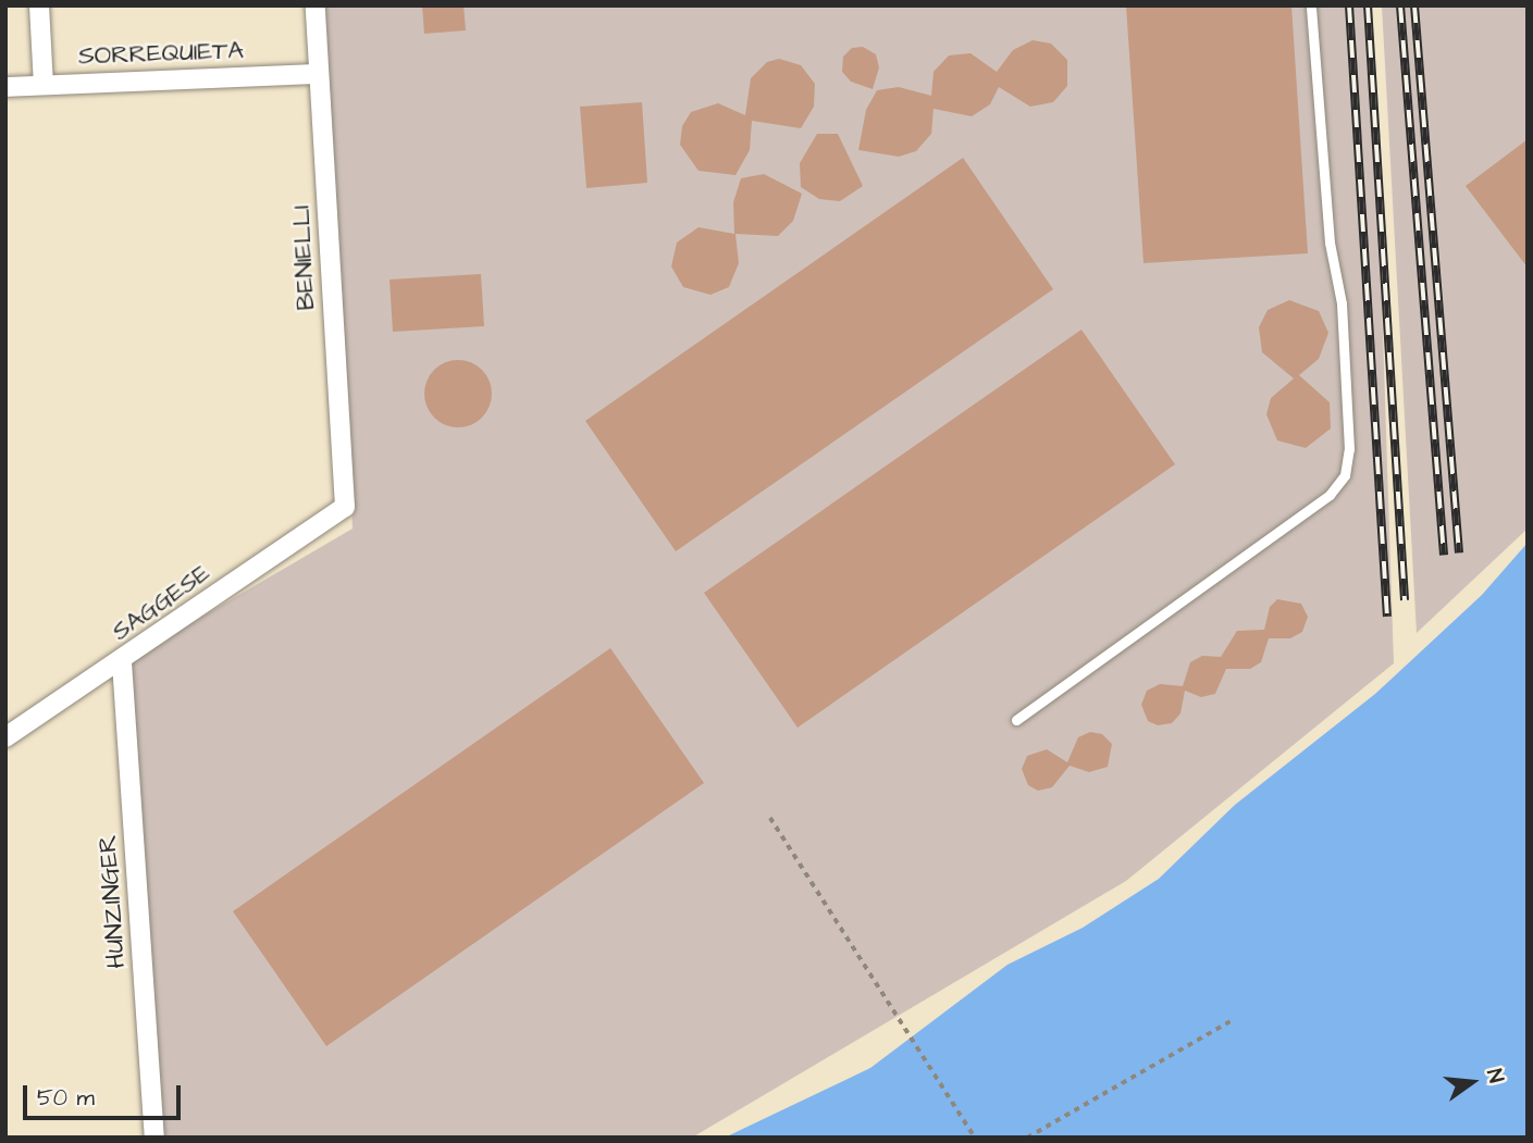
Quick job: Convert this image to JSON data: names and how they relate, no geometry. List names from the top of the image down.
{
  "streets": {
    "street": [
      "SORREQUIETA",
      "BENIELLI",
      "SAGGESE",
      "HUNZINGER"
    ]
  },
  "crossings": [
    ["SORREQUIETA", "BENIELLI"],
    ["BENIELLI", "SAGGESE"],
    ["SAGGESE", "HUNZINGER"]
  ],
  "scale_bar": "50 m",
  "north": "right"
}
